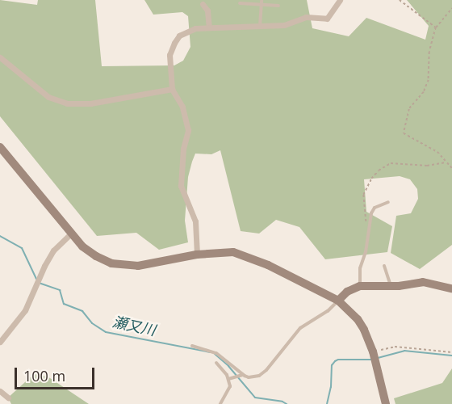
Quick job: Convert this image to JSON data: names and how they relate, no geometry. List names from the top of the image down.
{
  "water": ["瀬又川"],
  "scale_bar": "100 m"
}
